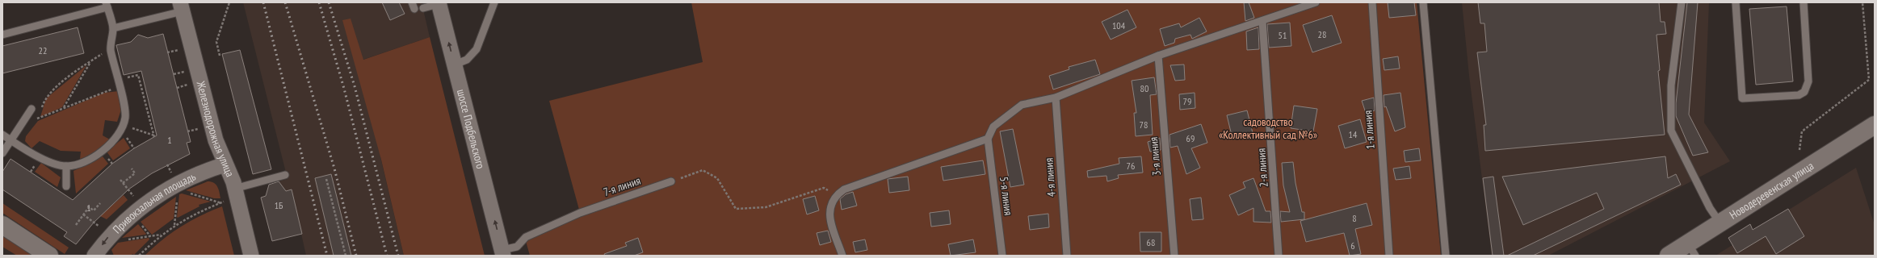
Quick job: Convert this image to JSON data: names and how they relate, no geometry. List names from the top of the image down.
{
  "streets": {
    "main road": ["Новодеревенская улица"],
    "street": ["Железнодорожная улица", "шоссе Подбельского", "Привокзальная площадь"],
    "lane": [
      "1-я линия",
      "3-я линия",
      "2-я линия",
      "4-я линия",
      "7-я линия",
      "5-я линия"
    ]
  },
  "crossings": [
    ["Железнодорожная улица", "Привокзальная площадь"],
    ["шоссе Подбельского", "7-я линия"]
  ],
  "one_way": ["шоссе Подбельского", "Привокзальная площадь"],
  "parks": ["садоводство «Коллективный сад №6»"],
  "house_numbers": [
    "104",
    "28",
    "51",
    "22",
    "80",
    "79",
    "78",
    "14",
    "69",
    "1",
    "76",
    "1Б",
    "1",
    "8",
    "68",
    "6"
  ]
}
